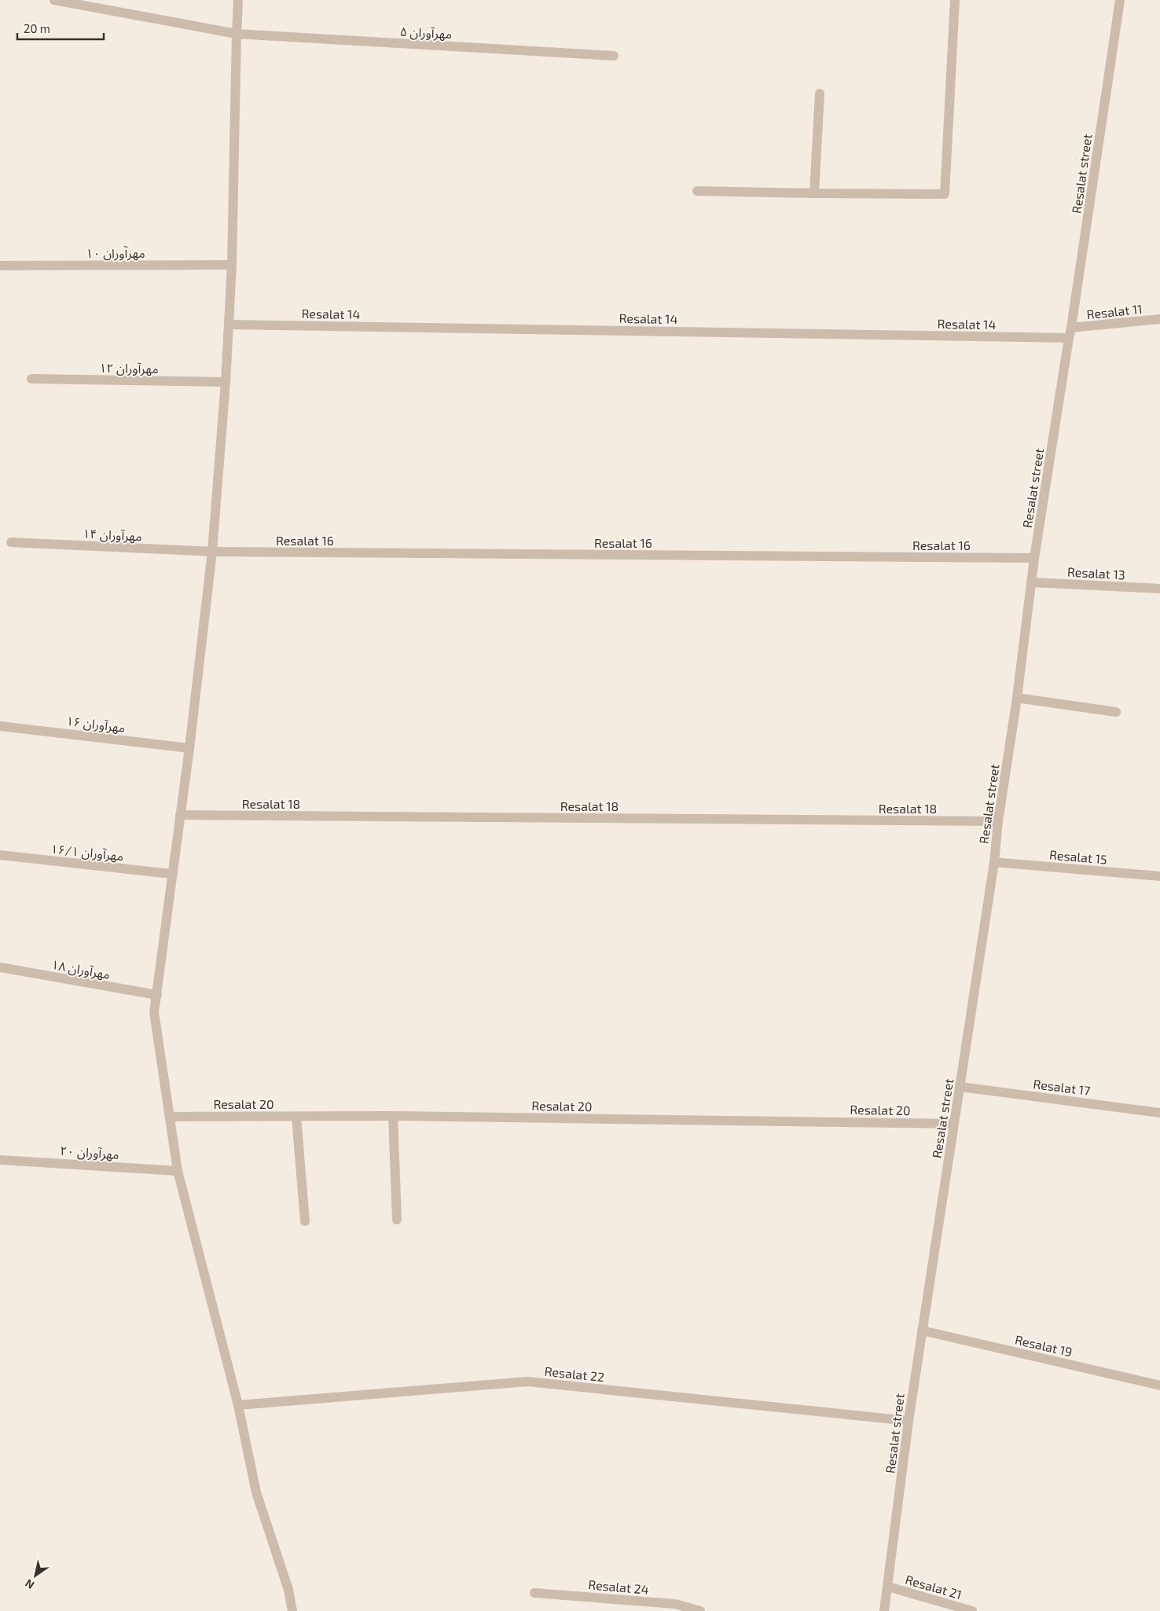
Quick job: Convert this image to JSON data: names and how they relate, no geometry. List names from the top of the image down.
{
  "streets": {
    "street": [
      "مهرآوران ۵",
      "Resalat street",
      "مهرآوران ۱۰",
      "Resalat 11",
      "Resalat 14",
      "مهرآوران ۱۲",
      "۱۴ مهرآوران",
      "Resalat 16",
      "Resalat 13",
      "مهرآوران ۱۶",
      "Resalat 18",
      "مهرآوران ۱۶/۱",
      "Resalat 15",
      "مهرآوران ۱۸",
      "Resalat 17",
      "Resalat 20",
      "مهرآوران ۲۰",
      "Resalat 19",
      "Resalat 22",
      "Resalat 24",
      "Resalat 21"
    ]
  },
  "crossings": [
    ["Resalat street", "Resalat 11"],
    ["Resalat street", "Resalat 14"],
    ["Resalat street", "Resalat 16"],
    ["Resalat street", "Resalat 13"],
    ["Resalat street", "Resalat 18"],
    ["Resalat street", "Resalat 15"],
    ["Resalat street", "Resalat 17"],
    ["Resalat street", "Resalat 20"],
    ["Resalat street", "Resalat 19"],
    ["Resalat street", "Resalat 22"],
    ["Resalat street", "Resalat 21"],
    ["Resalat 11", "Resalat 14"],
    ["۱۴ مهرآوران", "Resalat 16"]
  ],
  "scale_bar": "20 m",
  "north": "bottom left"
}
